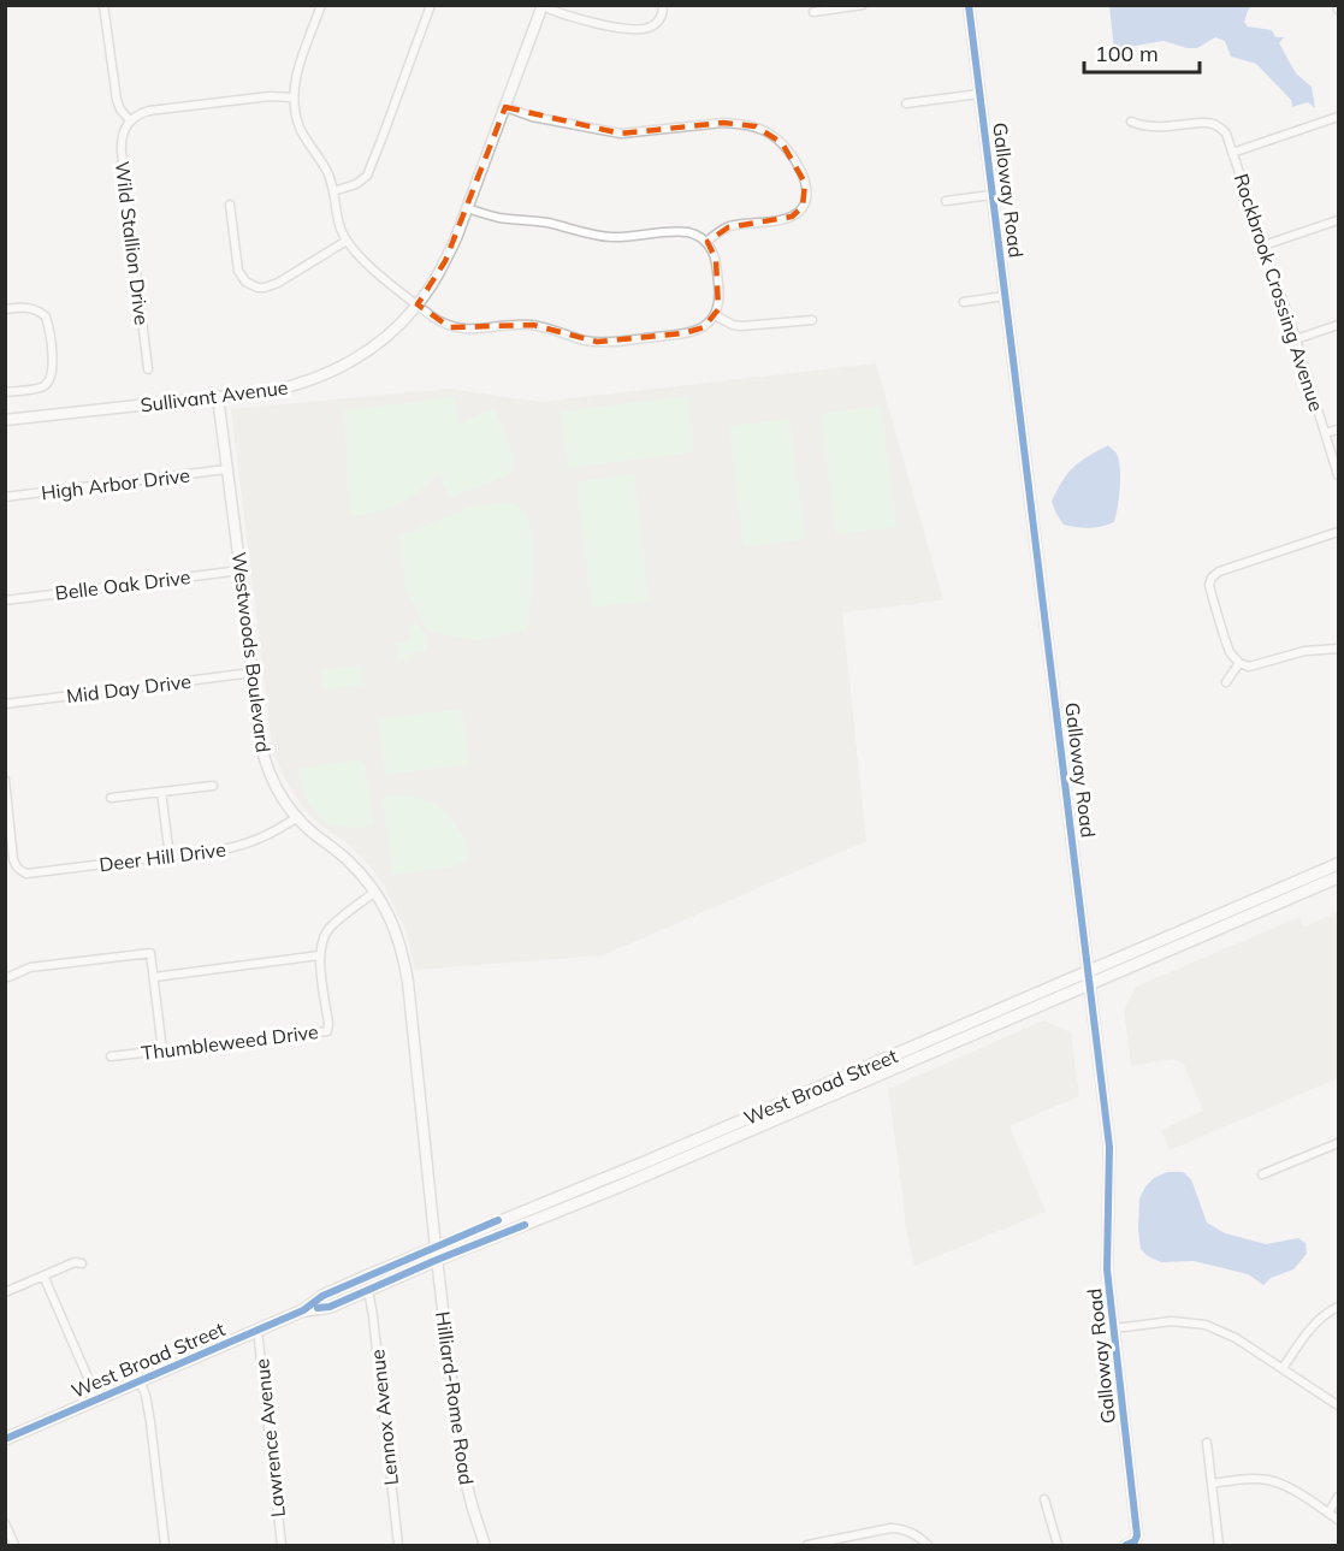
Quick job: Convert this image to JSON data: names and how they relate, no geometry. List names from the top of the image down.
{
  "streets": {
    "main road": ["West Broad Street"],
    "street": [
      "Galloway Road",
      "Wild Stallion Drive",
      "Rockbrook Crossing Avenue",
      "Sullivant Avenue",
      "High Arbor Drive",
      "Belle Oak Drive",
      "Westwoods Boulevard",
      "Mid Day Drive",
      "Deer Hill Drive",
      "Thumbleweed Drive",
      "Hilliard-Rome Road",
      "Lennox Avenue",
      "Lawrence Avenue"
    ]
  },
  "crossings": [
    ["Galloway Road", "West Broad Street"],
    ["Sullivant Avenue", "Westwoods Boulevard"],
    ["High Arbor Drive", "Westwoods Boulevard"],
    ["Belle Oak Drive", "Westwoods Boulevard"],
    ["Westwoods Boulevard", "Mid Day Drive"],
    ["Westwoods Boulevard", "Deer Hill Drive"],
    ["Westwoods Boulevard", "West Broad Street"],
    ["Westwoods Boulevard", "Hilliard-Rome Road"],
    ["West Broad Street", "Hilliard-Rome Road"],
    ["West Broad Street", "Lennox Avenue"],
    ["West Broad Street", "Lawrence Avenue"]
  ],
  "scale_bar": "100 m"
}
